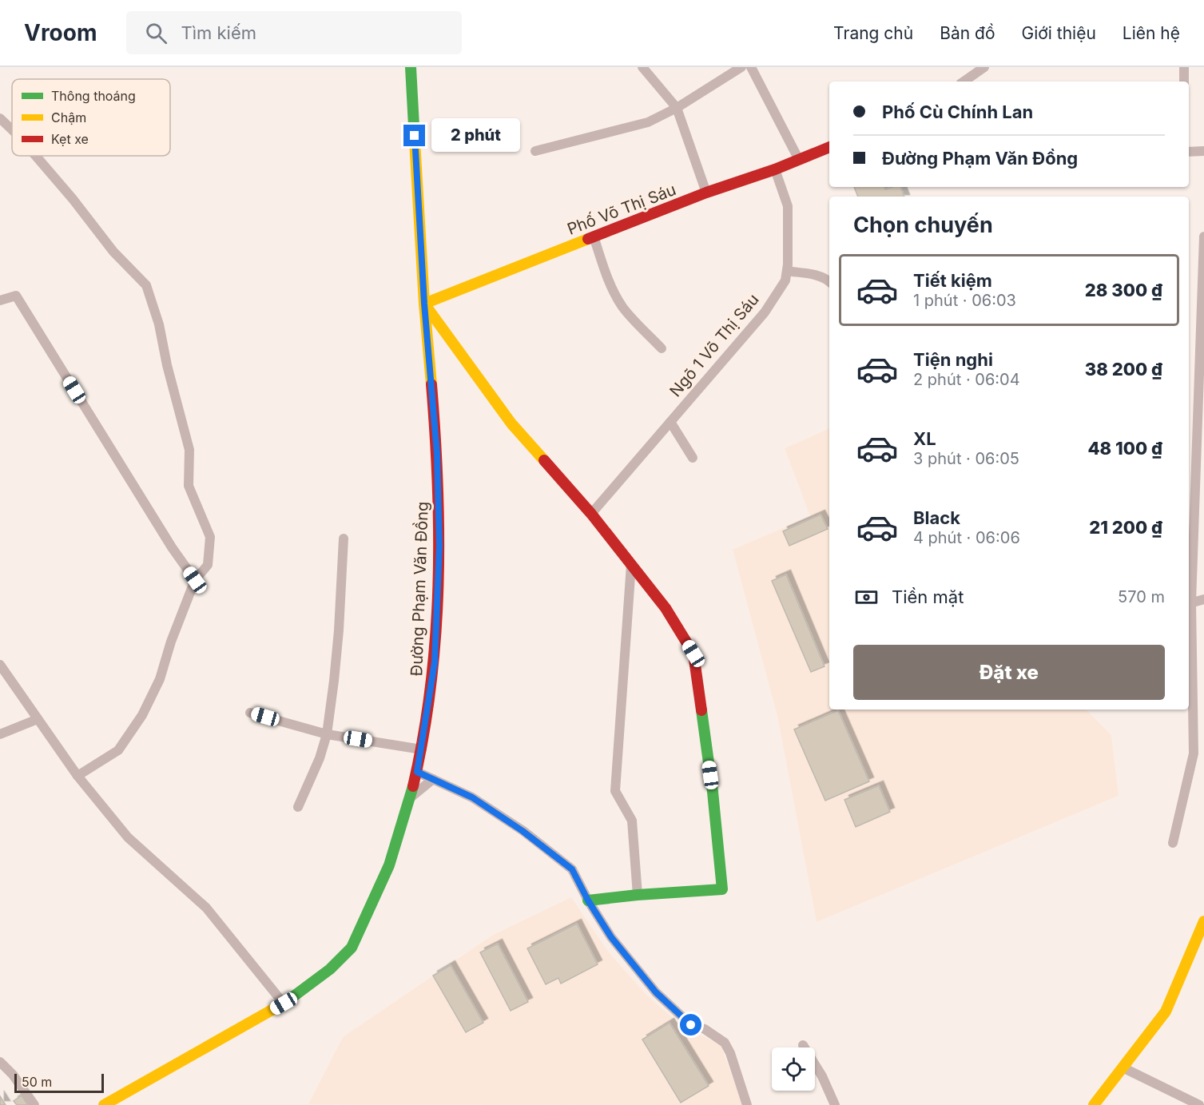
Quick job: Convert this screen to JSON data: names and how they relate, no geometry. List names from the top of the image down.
{
  "streets": {
    "street": ["Phố Võ Thị Sáu", "Ngõ 1 Võ Thị Sáu", "Đường Phạm Văn Đồng"]
  },
  "crossings": [
    ["Phố Võ Thị Sáu", "Ngõ 1 Võ Thị Sáu"],
    ["Phố Võ Thị Sáu", "Đường Phạm Văn Đồng"]
  ],
  "legend": ["Thông thoáng", "Chậm", "Kẹt xe"],
  "scale_bar": "50 m",
  "page": {
    "header": "Vroom",
    "search": "Tìm kiếm",
    "nav": [
      "Trang chủ",
      "Bản đồ",
      "Giới thiệu",
      "Liên hệ"
    ],
    "banner": ["Phố Cù Chính Lan", "Đường Phạm Văn Đồng"],
    "bubble": "2 phút",
    "heading": "Chọn chuyến",
    "list": [
      {
        "name": "Tiết kiệm",
        "note": "1 phút · 06:03",
        "value": "28 300 ₫"
      },
      {
        "name": "Tiện nghi",
        "note": "2 phút · 06:04",
        "value": "38 200 ₫"
      },
      {
        "name": "XL",
        "note": "3 phút · 06:05",
        "value": "48 100 ₫"
      },
      {
        "name": "Black",
        "note": "4 phút · 06:06",
        "value": "21 200 ₫"
      }
    ],
    "pay": ["Tiền mặt", "570 m"],
    "buttons": "Đặt xe",
    "scale": "50 m"
  }
}
